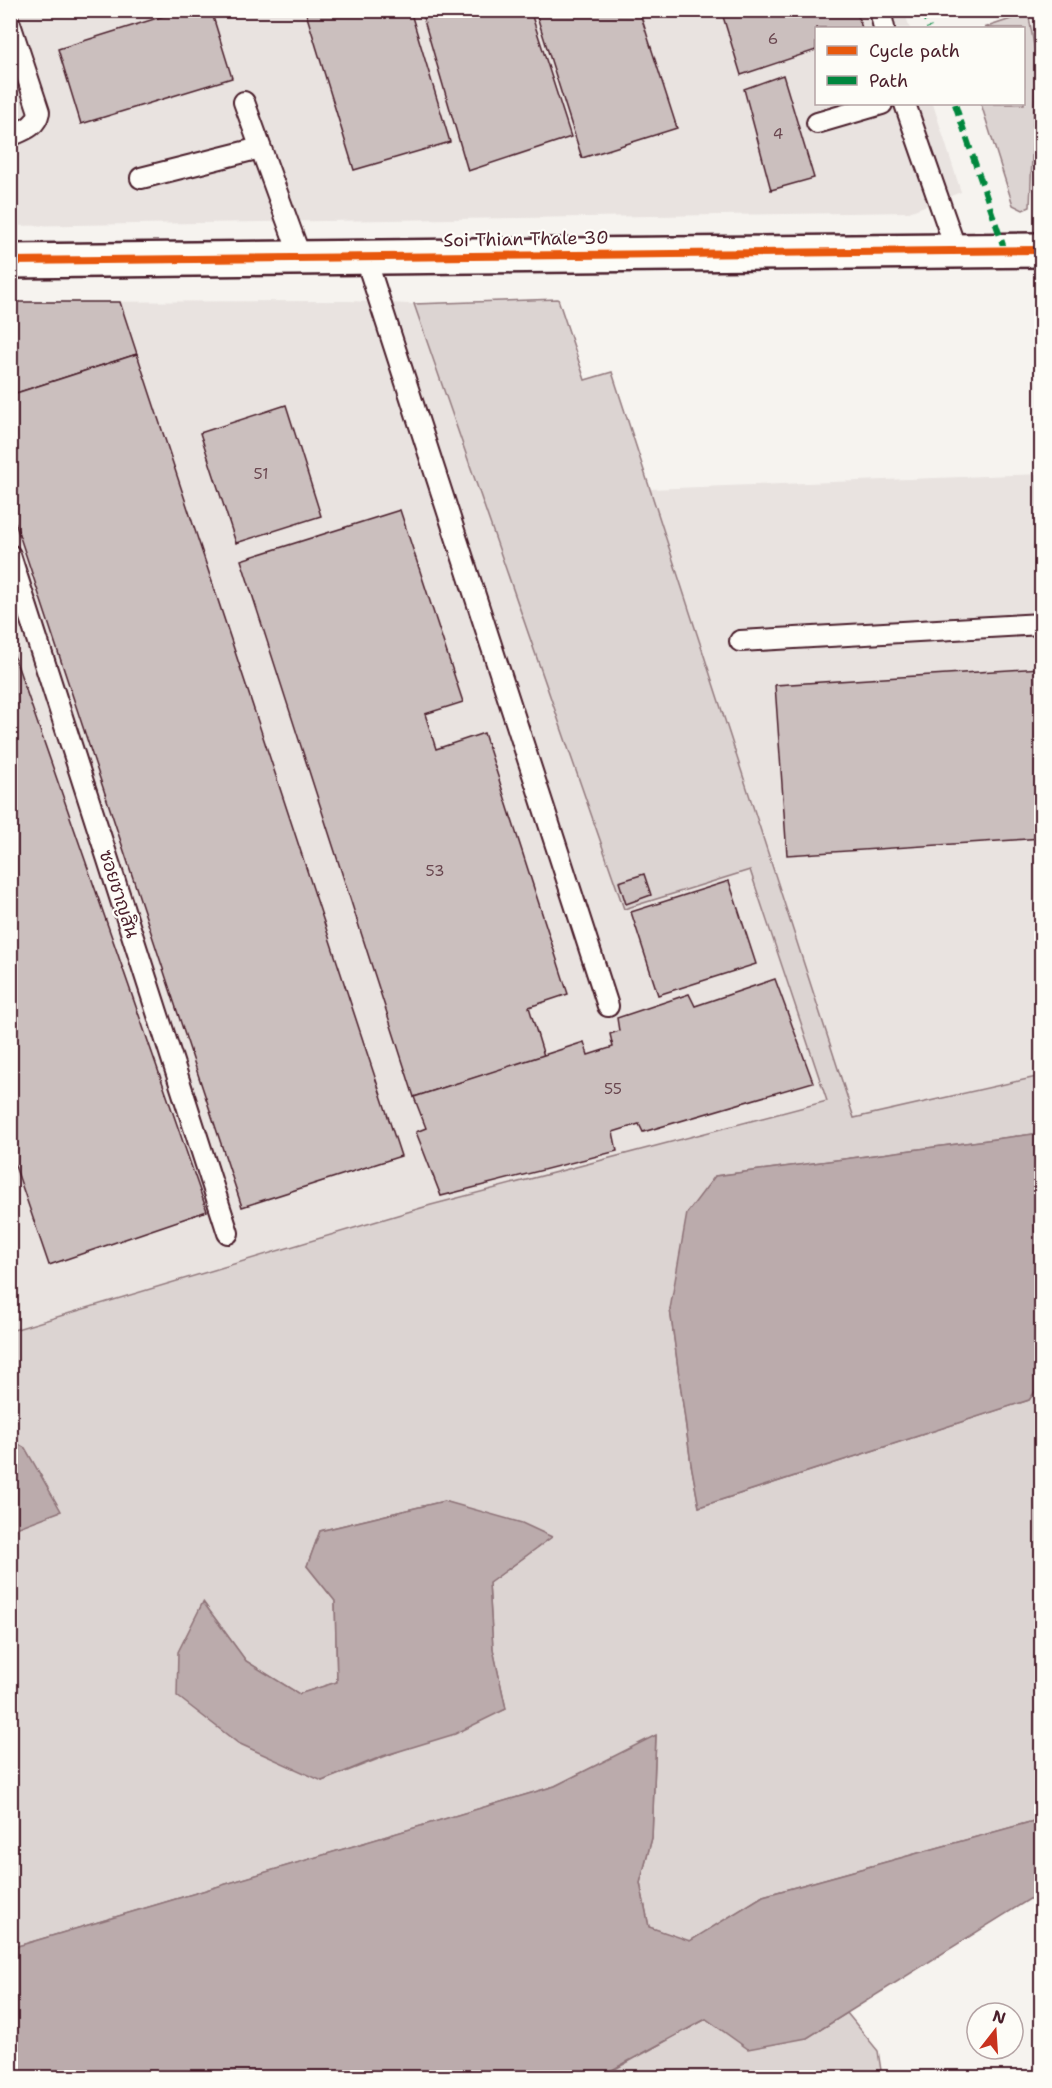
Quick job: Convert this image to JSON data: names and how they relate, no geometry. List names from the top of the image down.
{
  "streets": {
    "street": ["Soi Thian Thale 30"],
    "lane": ["ซอยชาญสิน"]
  },
  "house_numbers": [
    "6",
    "4",
    "51",
    "53",
    "55"
  ],
  "legend": ["Cycle path", "Path"],
  "north": "top"
}
